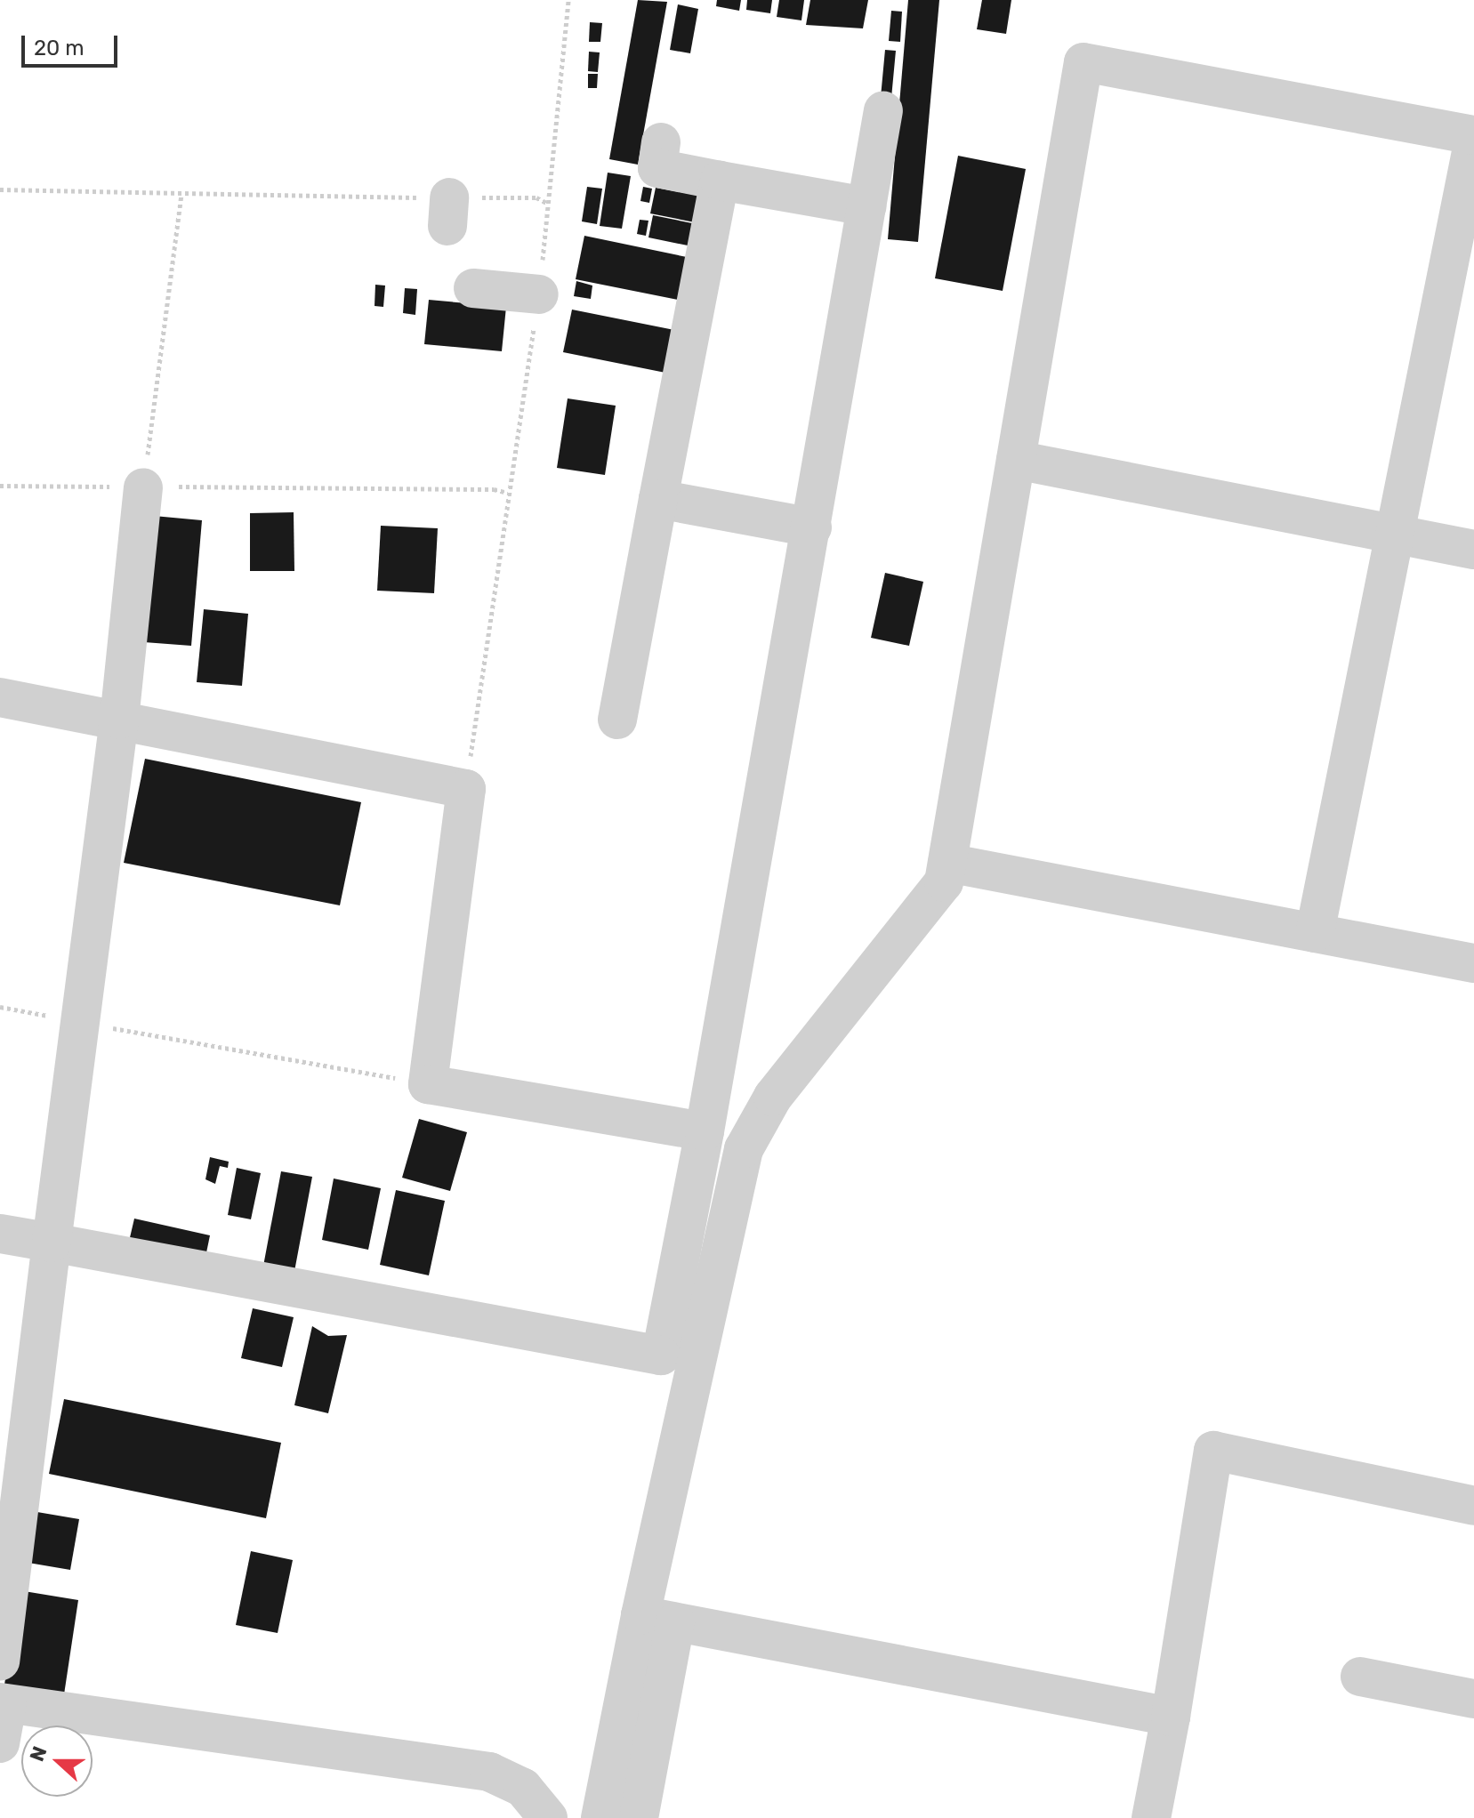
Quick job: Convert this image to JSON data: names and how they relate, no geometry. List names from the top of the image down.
{
  "scale_bar": "20 m",
  "north": "left"
}
